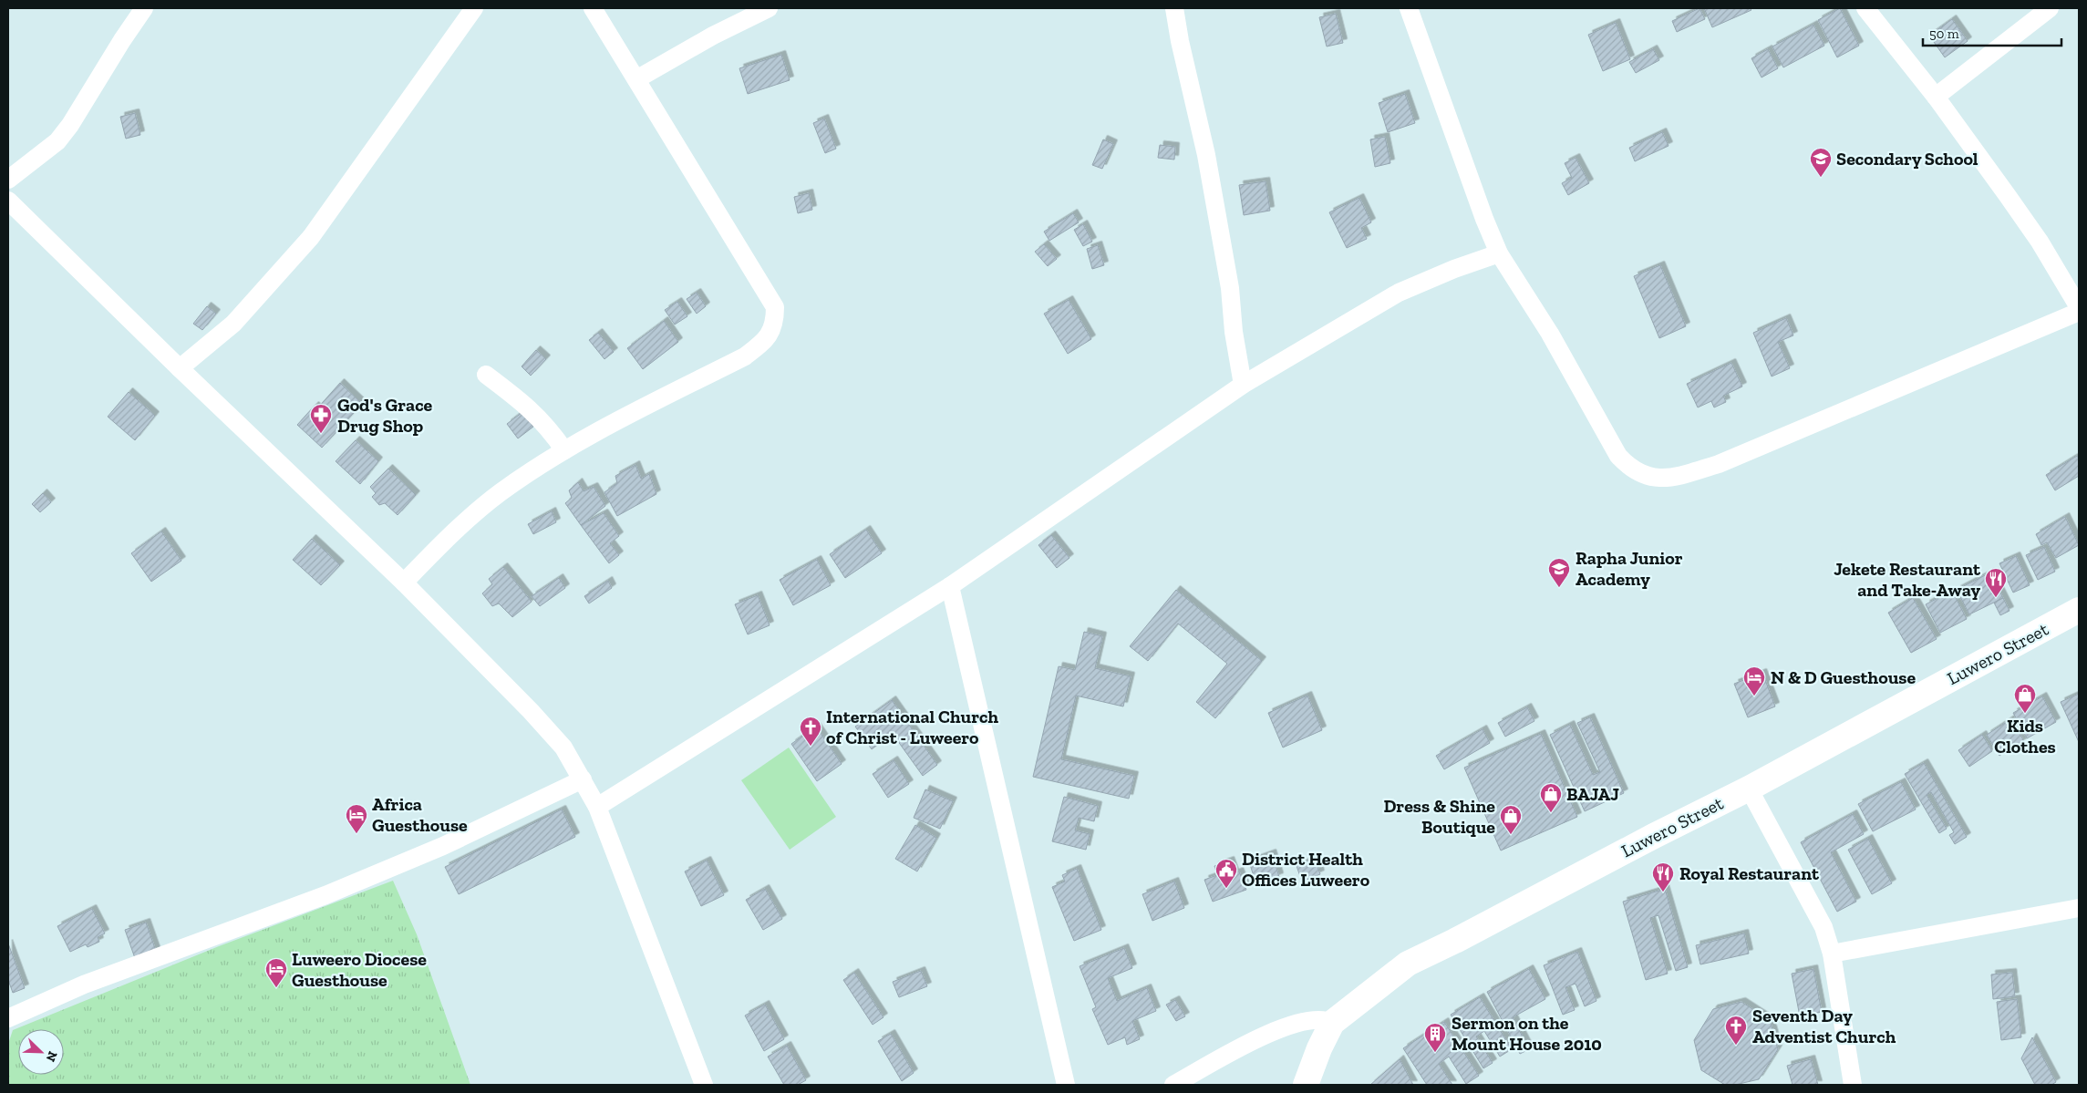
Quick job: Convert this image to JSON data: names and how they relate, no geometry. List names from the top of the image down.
{
  "streets": {
    "main road": ["Luwero Street"]
  },
  "places": {
    "school or university": ["Secondary School", "Rapha Junior Academy"],
    "pharmacy": ["God's Grace Drug Shop"],
    "restaurant": ["Jekete Restaurant and Take-Away", "Royal Restaurant"],
    "hotel": ["N & D Guesthouse", "Africa Guesthouse", "Luweero Diocese Guesthouse"],
    "shop": ["Kids Clothes", "BAJAJ", "Dress & Shine Boutique"],
    "church": ["International Church of Christ - Luweero", "Seventh Day Adventist Church"],
    "public building": ["District Health Offices Luweero"],
    "building": ["Sermon on the Mount House 2010"]
  },
  "scale_bar": "50 m",
  "north": "bottom right"
}
